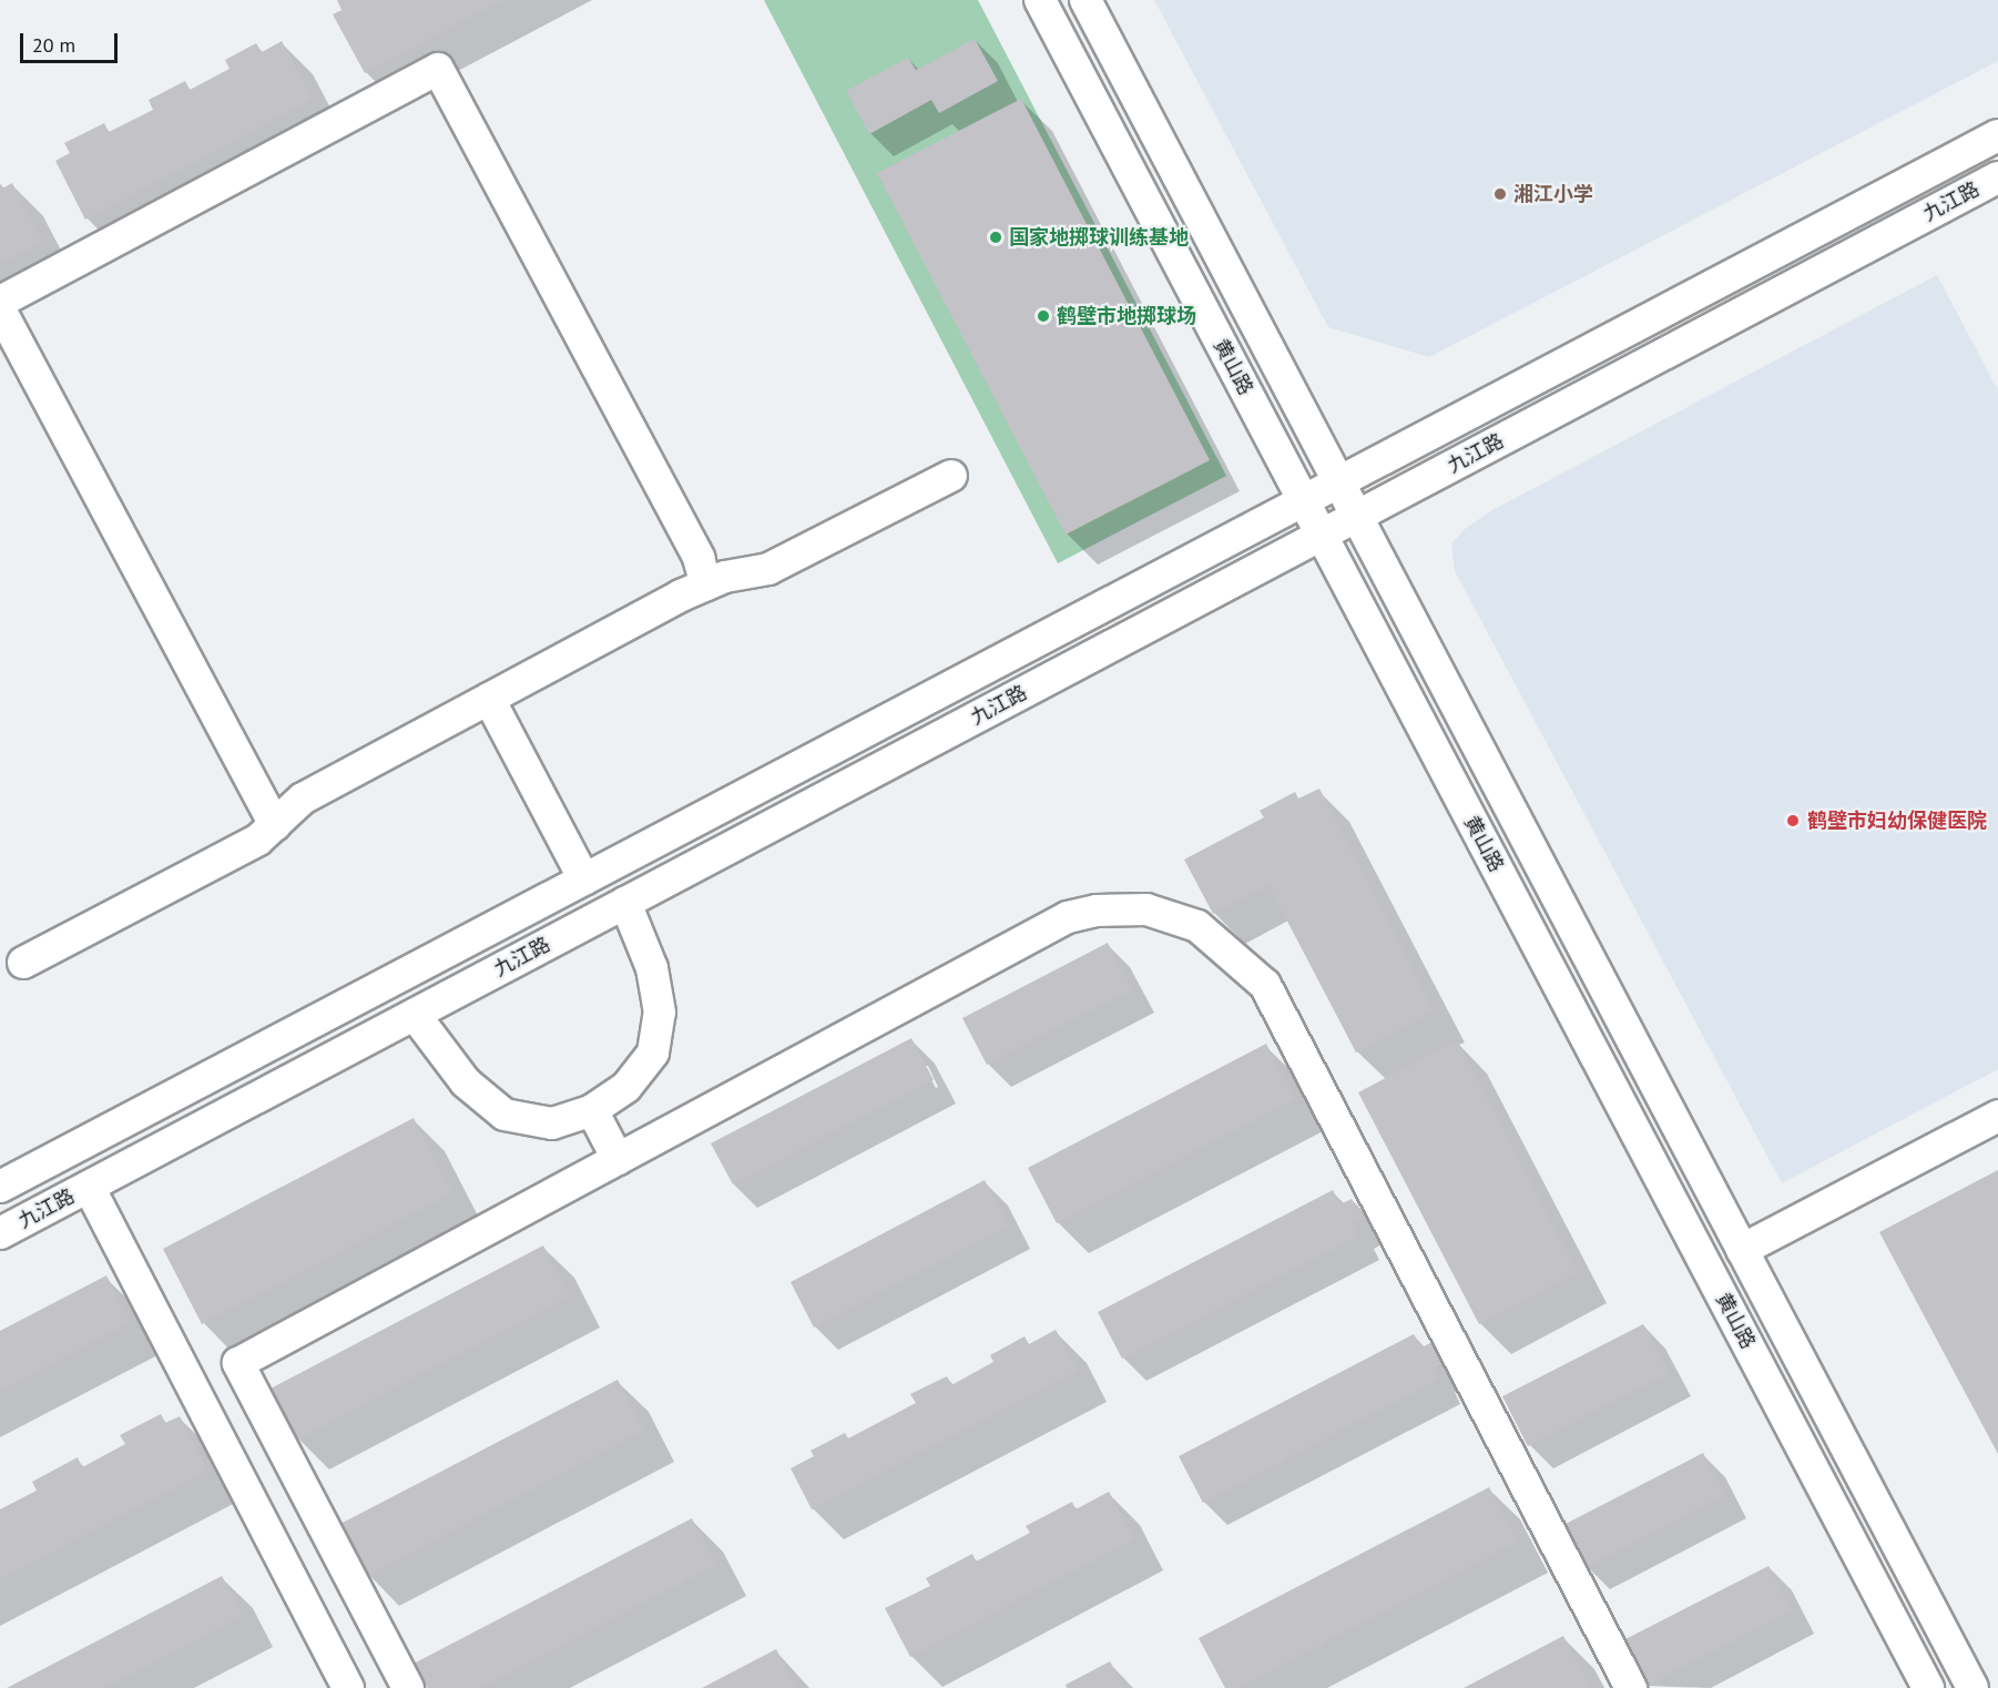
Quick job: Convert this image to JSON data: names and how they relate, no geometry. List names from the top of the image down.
{
  "streets": {
    "street": ["九江路", "黄山路"]
  },
  "crossings": [
    ["九江路", "黄山路"]
  ],
  "places": [
    "湘江小学",
    "国家地掷球训练基地",
    "鹤壁市地掷球场",
    "鹤壁市妇幼保健医院"
  ],
  "scale_bar": "20 m"
}
